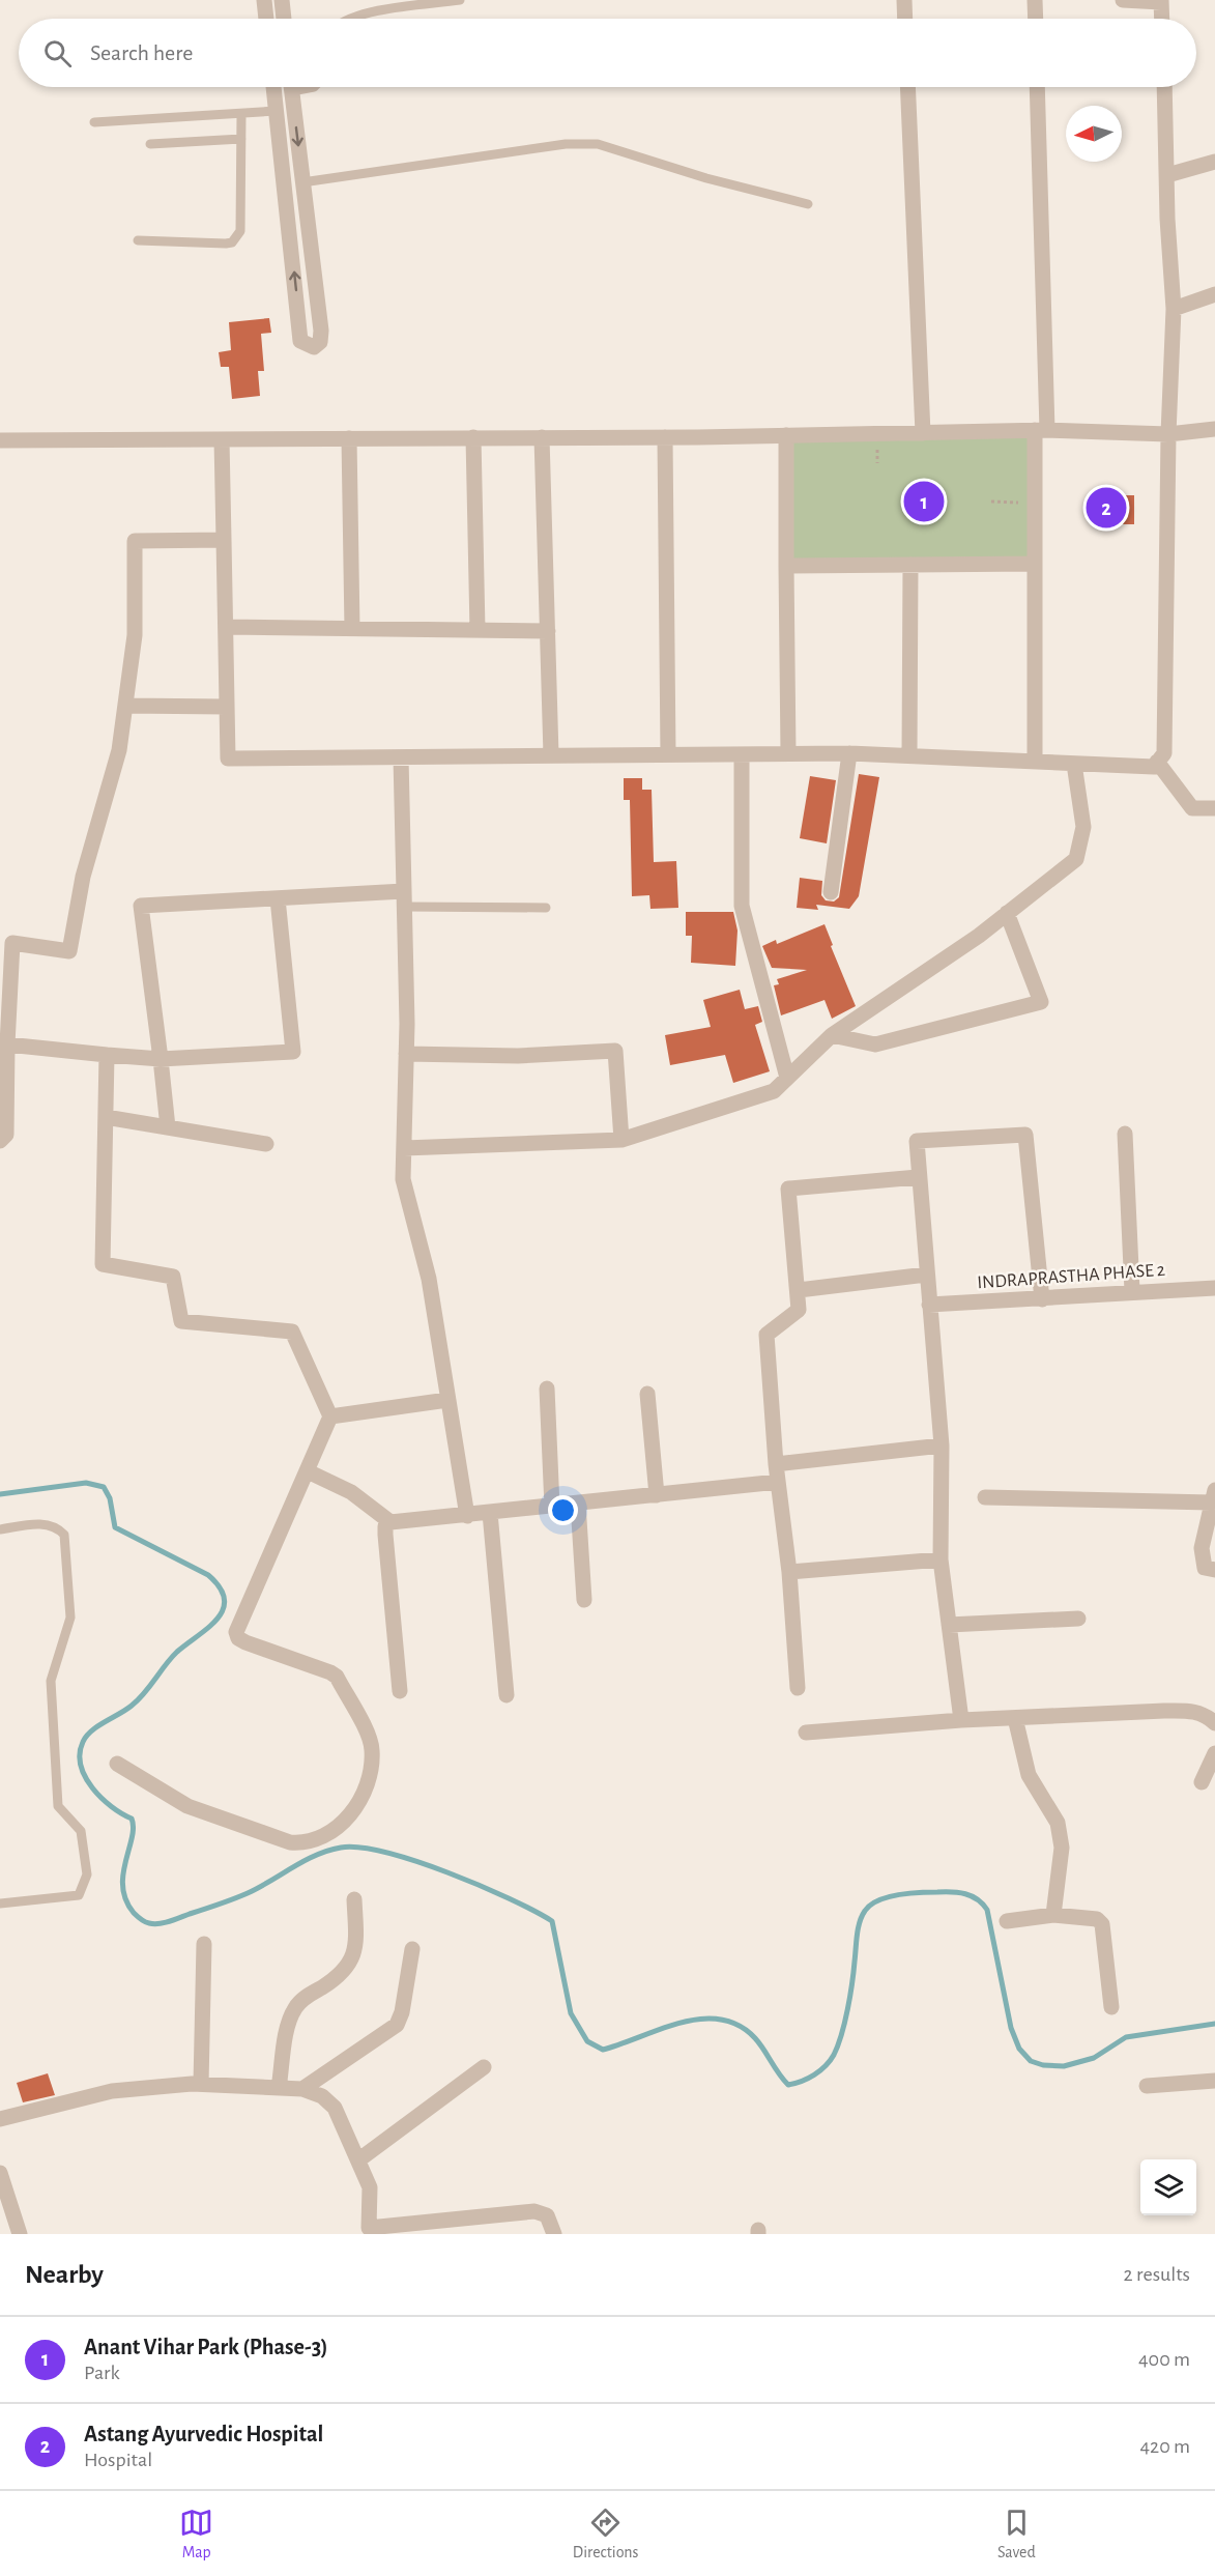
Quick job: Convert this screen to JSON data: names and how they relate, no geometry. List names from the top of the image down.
{
  "streets": {
    "street": ["INDRAPRASTHA PHASE 2"]
  },
  "north": "left",
  "page": {
    "search": "Search here",
    "pins": ["1", "2"],
    "heading": ["Nearby", "2 results"],
    "list": [
      {
        "mark": "1",
        "name": "Anant Vihar Park (Phase-3)",
        "note": "Park",
        "value": "400 m"
      },
      {
        "mark": "2",
        "name": "Astang Ayurvedic Hospital",
        "note": "Hospital",
        "value": "420 m"
      }
    ],
    "nav": ["Map", "Directions", "Saved"]
  }
}
